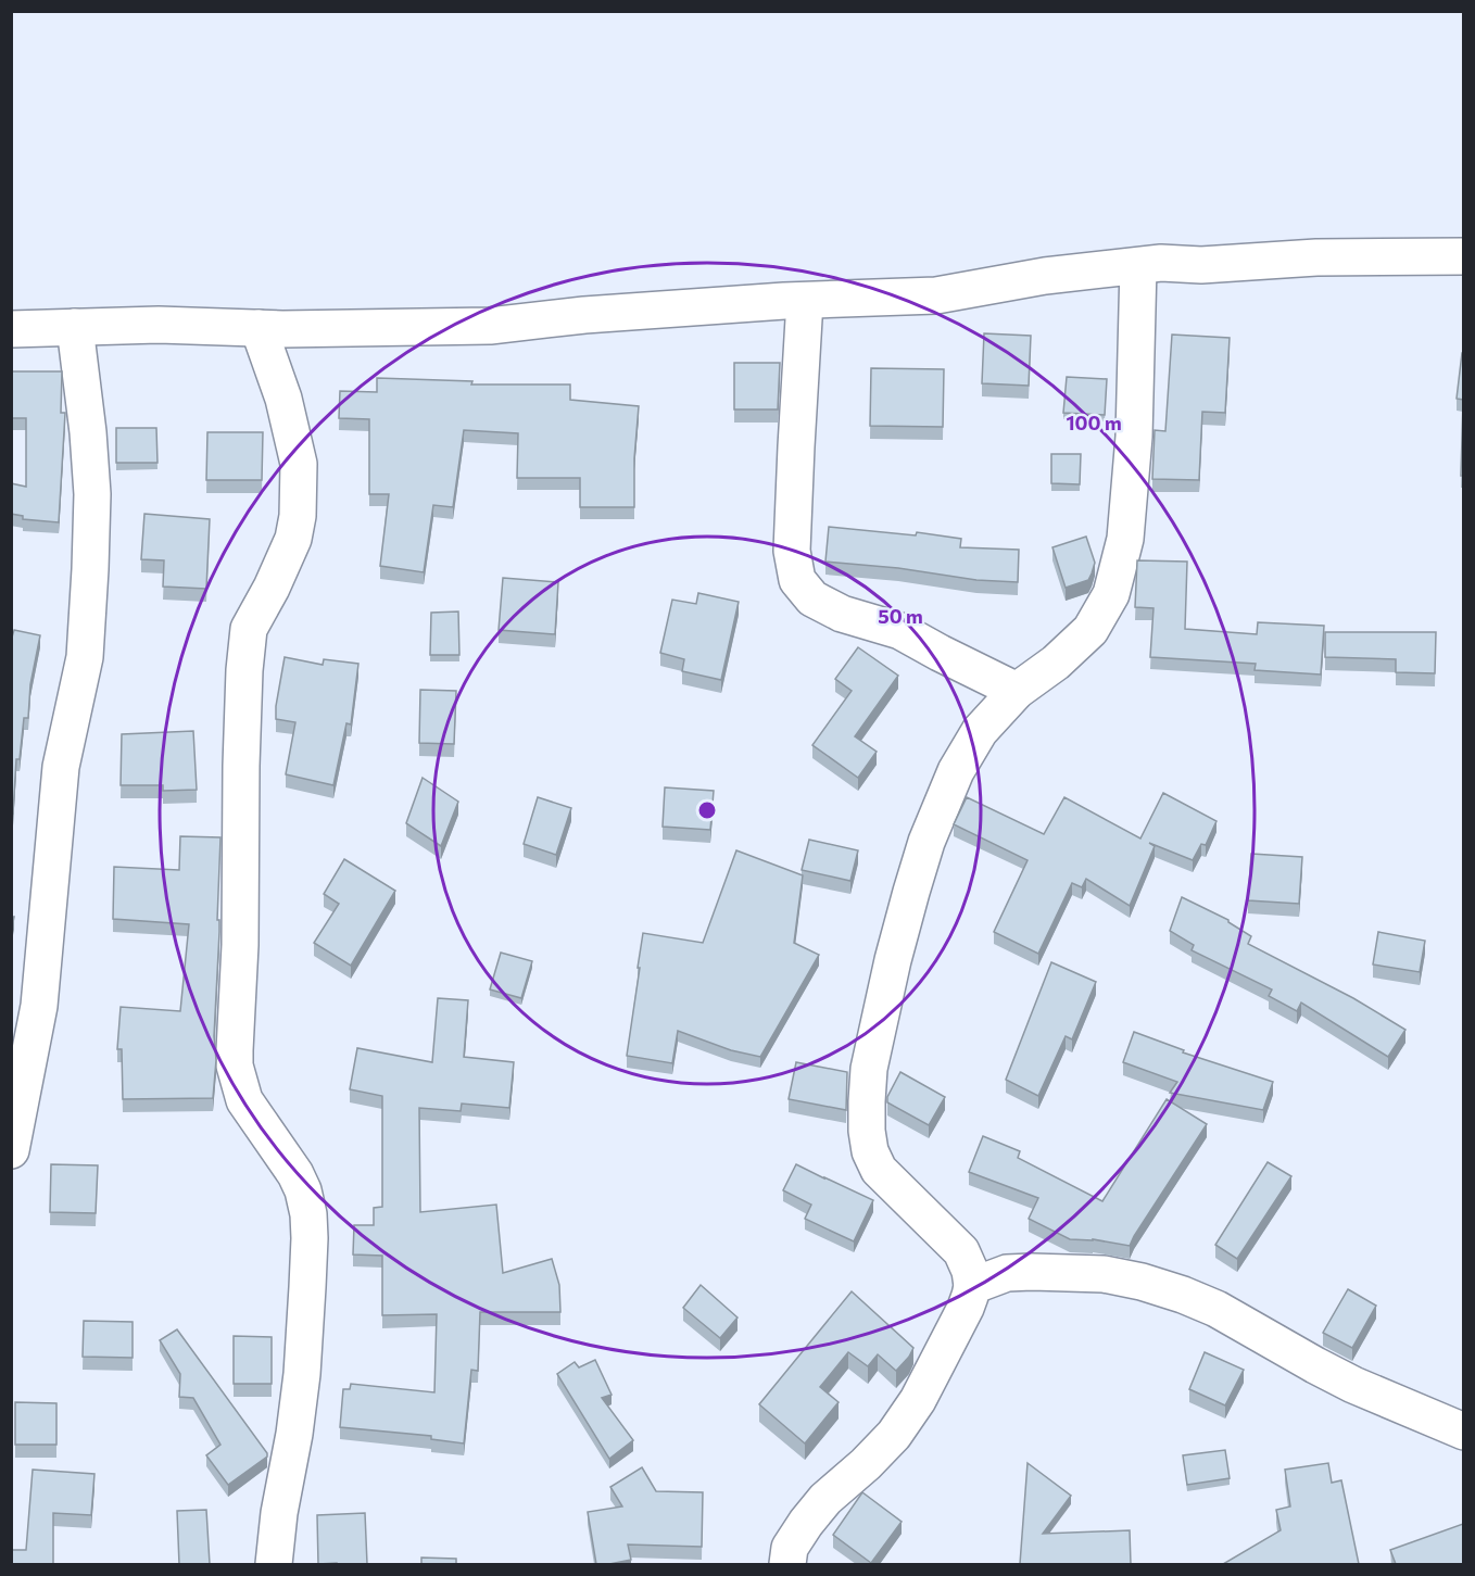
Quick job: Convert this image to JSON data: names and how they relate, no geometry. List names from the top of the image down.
{
  "rings": ["100 m", "50 m"]
}
